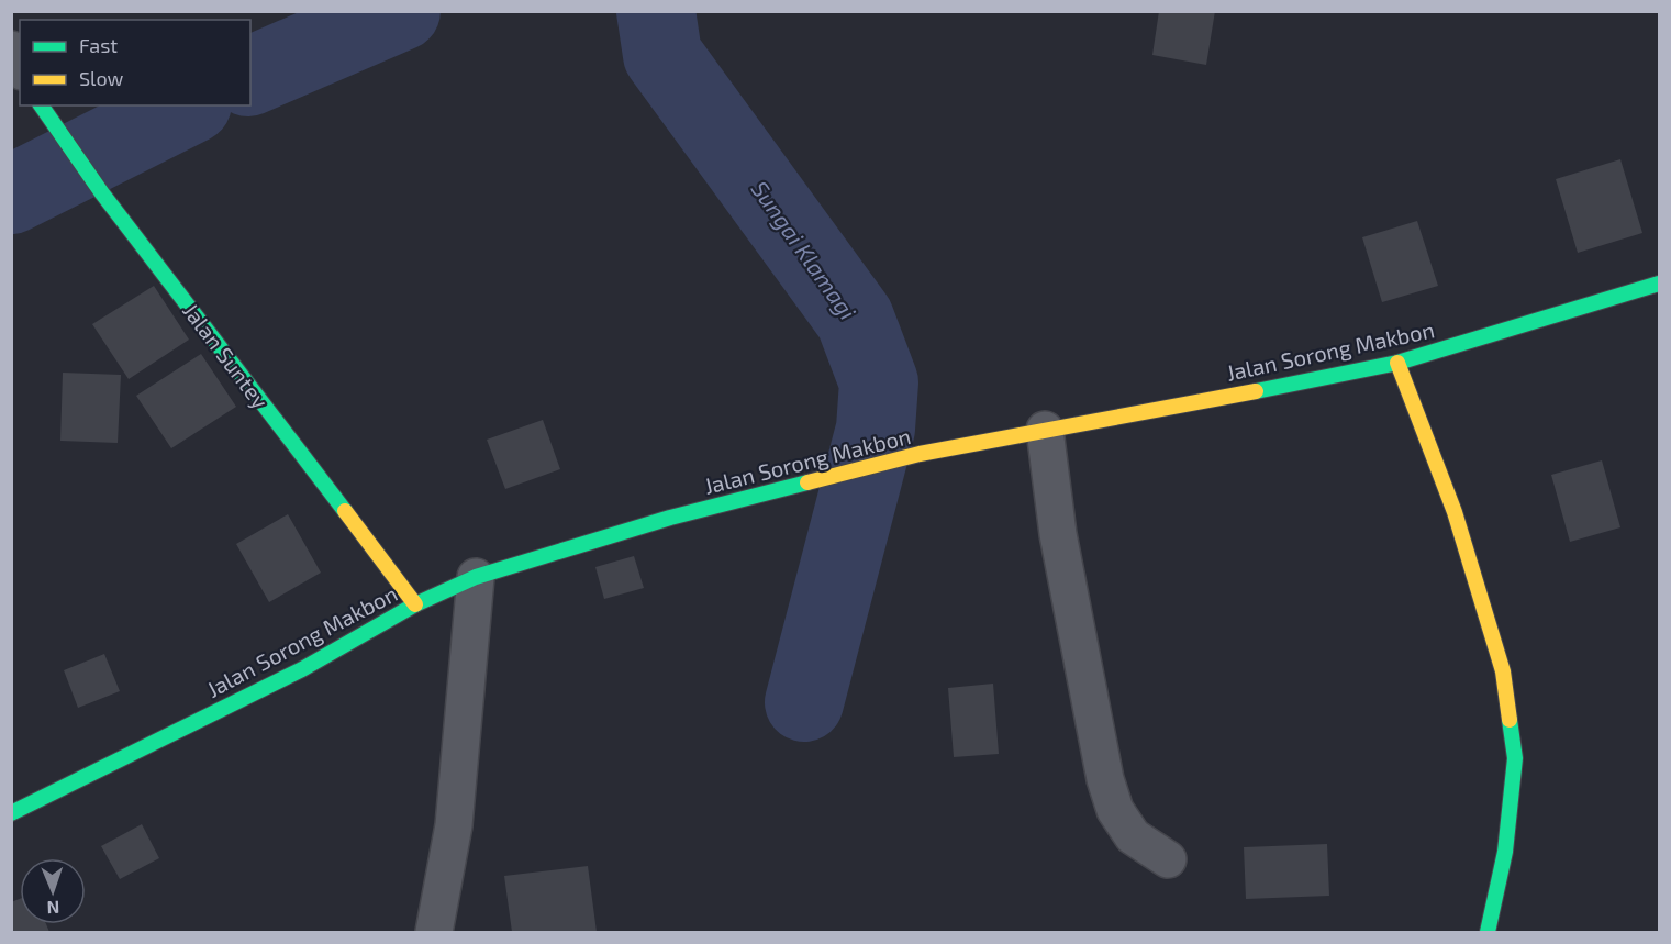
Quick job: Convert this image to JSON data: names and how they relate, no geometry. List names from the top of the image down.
{
  "streets": {
    "main road": ["Jalan Sorong Makbon", "Jalan Suntey"]
  },
  "crossings": [
    ["Jalan Sorong Makbon", "Jalan Suntey"]
  ],
  "water": ["Sungai Klamagi"],
  "legend": ["Fast", "Slow"],
  "north": "bottom"
}
